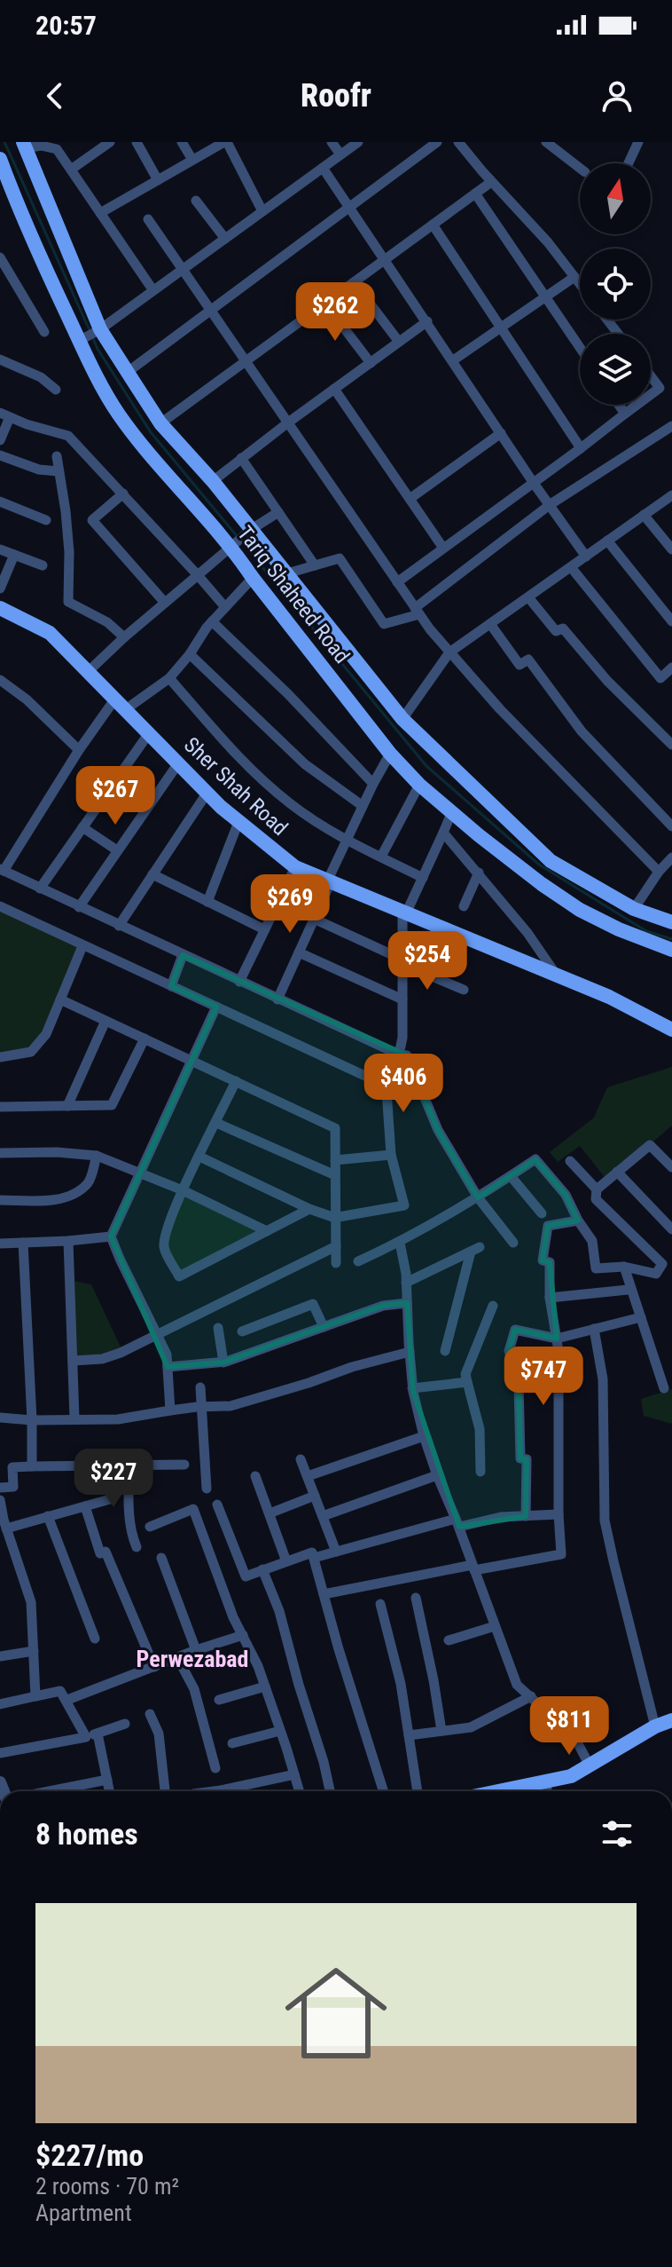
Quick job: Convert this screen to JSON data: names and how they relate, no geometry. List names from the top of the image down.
{
  "streets": {
    "main road": ["Tariq Shaheed Road", "Sher Shah Road"]
  },
  "districts": ["Perwezabad"],
  "north": "top",
  "page": {
    "status": "20:57",
    "header": "Roofr",
    "price": [
      "$262",
      "$267",
      "$269",
      "$254",
      "$406",
      "$747",
      "$227",
      "$811"
    ],
    "heading": "8 homes",
    "list": [
      {
        "name": "$227/mo",
        "note": "2 rooms · 70 m² · Apartment"
      }
    ]
  }
}
